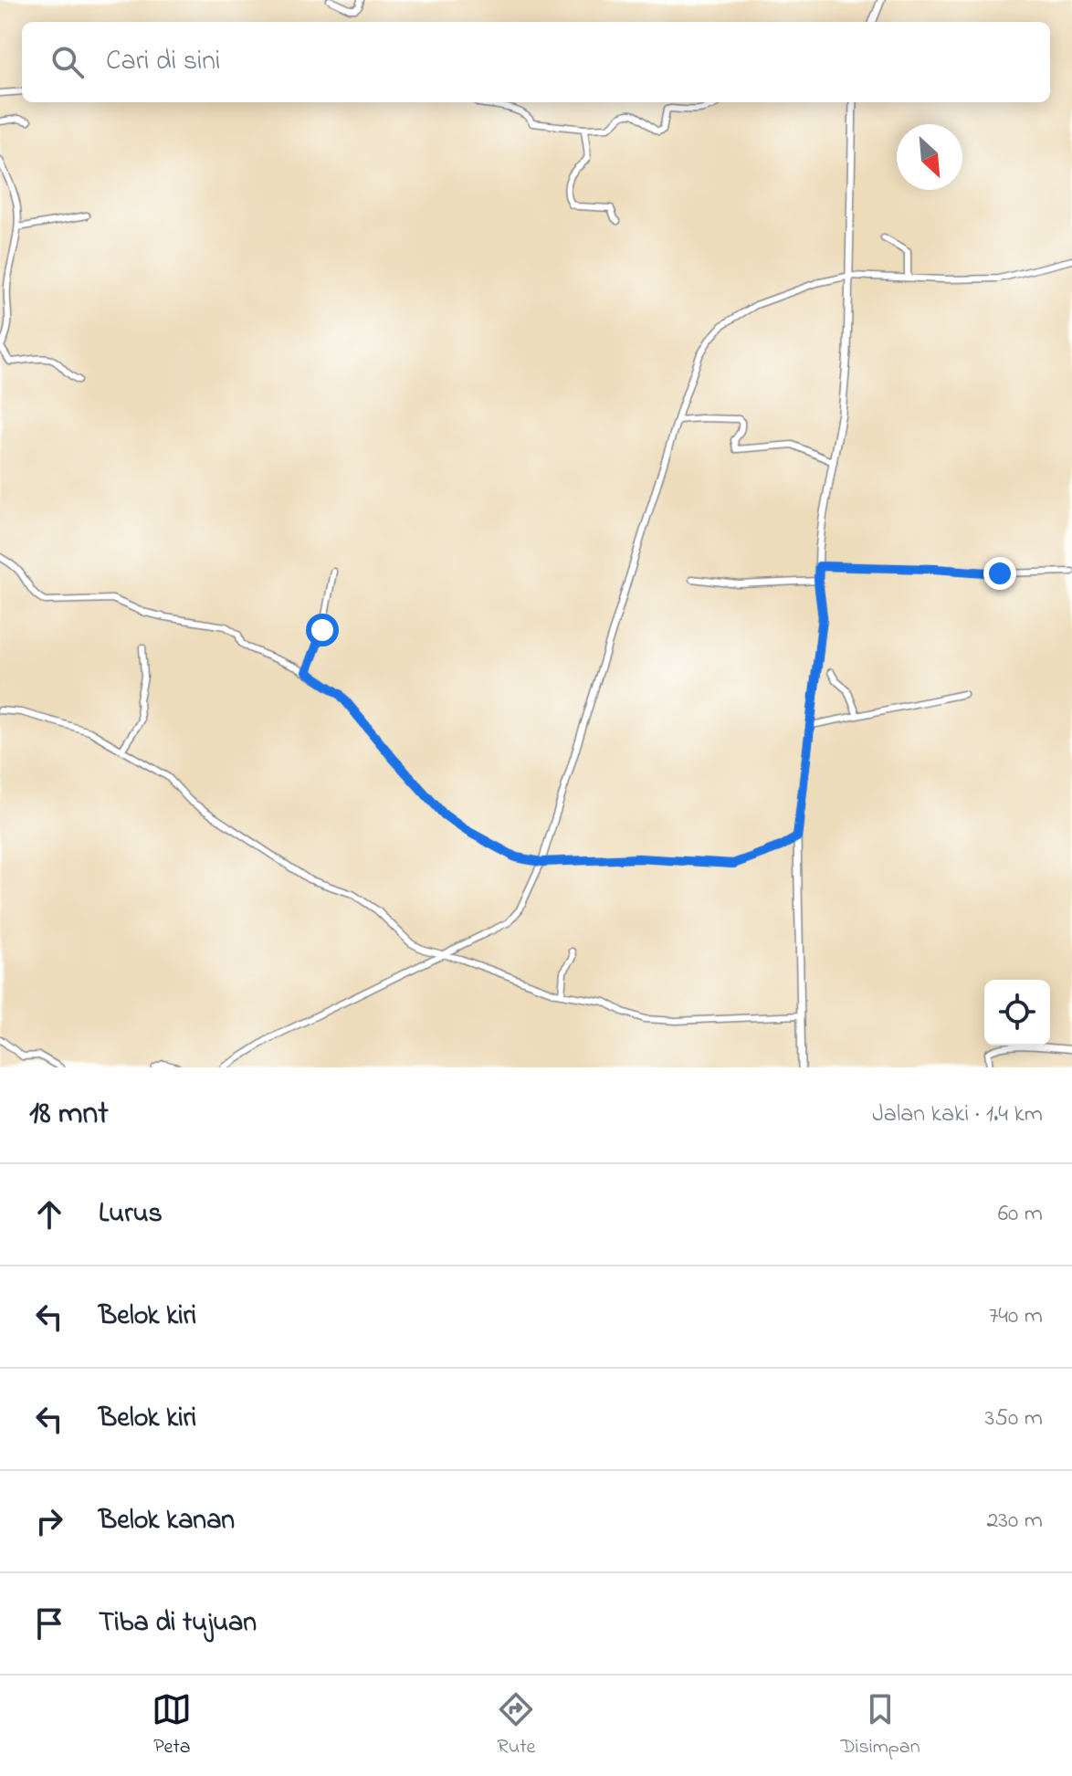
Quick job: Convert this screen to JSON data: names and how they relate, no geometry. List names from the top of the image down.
{
  "north": "bottom right",
  "page": {
    "search": "Cari di sini",
    "heading": ["18 mnt", "Jalan kaki · 1.4 km"],
    "list": [
      ["Lurus", "60 m"],
      ["Belok kiri", "740 m"],
      ["Belok kiri", "350 m"],
      ["Belok kanan", "230 m"],
      "Tiba di tujuan"
    ],
    "nav": ["Peta", "Rute", "Disimpan"]
  }
}
